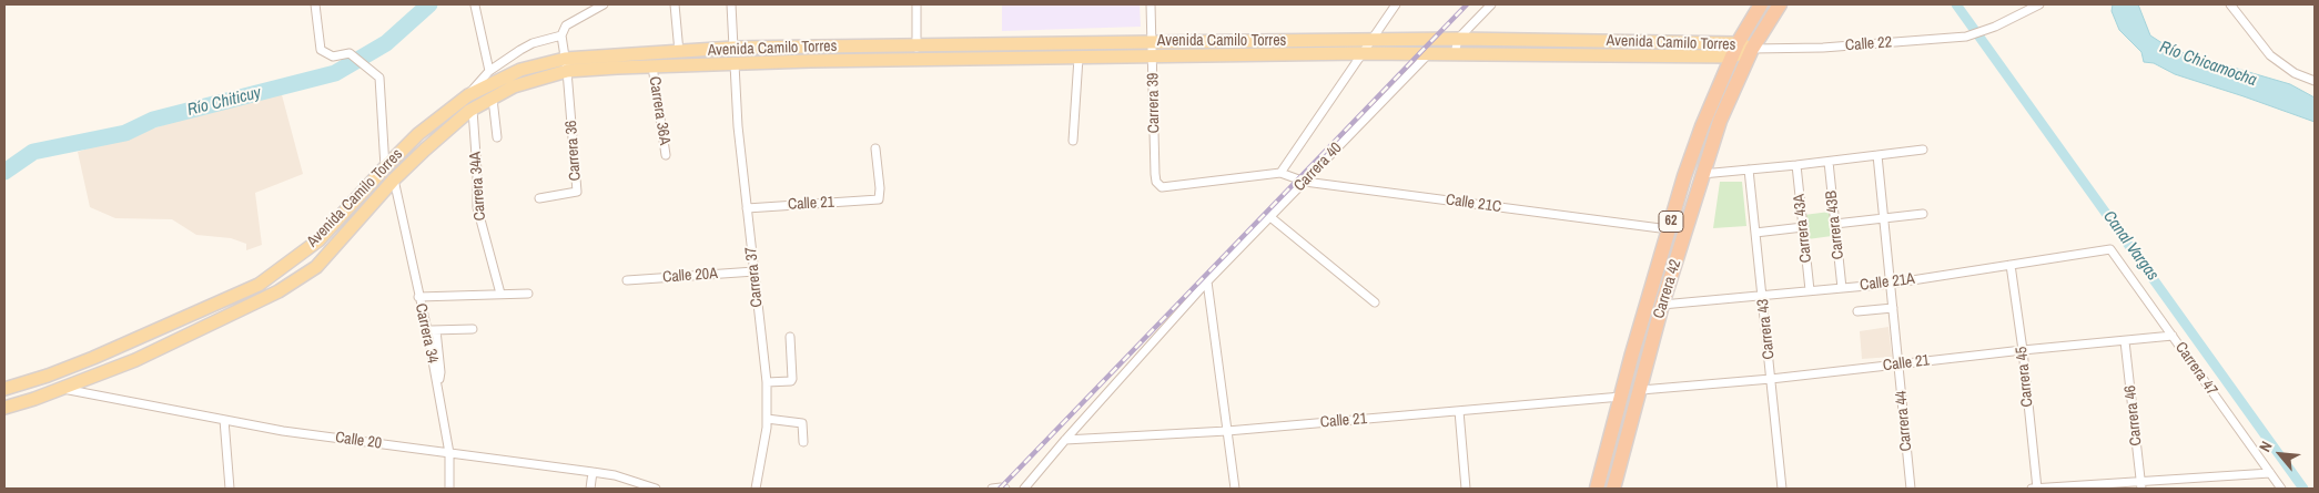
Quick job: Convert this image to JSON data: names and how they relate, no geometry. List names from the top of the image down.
{
  "streets": {
    "highway": ["62", "Carrera 42"],
    "main road": ["Avenida Camilo Torres"],
    "street": [
      "Calle 22",
      "Carrera 39",
      "Carrera 36A",
      "Carrera 36",
      "Carrera 40",
      "Carrera 34A",
      "Calle 21",
      "Calle 21C",
      "Carrera 43B",
      "Carrera 43A",
      "Calle 20A",
      "Carrera 37",
      "Calle 21A",
      "Carrera 43",
      "Carrera 34",
      "Carrera 47",
      "Carrera 45",
      "Carrera 46",
      "Carrera 44",
      "Calle 20"
    ]
  },
  "crossings": [
    ["Avenida Camilo Torres", "Calle 22"],
    ["Avenida Camilo Torres", "Carrera 39"],
    ["Avenida Camilo Torres", "Carrera 36A"],
    ["Avenida Camilo Torres", "Carrera 36"],
    ["Avenida Camilo Torres", "Carrera 40"],
    ["Avenida Camilo Torres", "Carrera 34A"],
    ["Avenida Camilo Torres", "Carrera 37"],
    ["Avenida Camilo Torres", "Carrera 42"],
    ["Avenida Camilo Torres", "Carrera 34"],
    ["Avenida Camilo Torres", "Calle 20"],
    ["Calle 22", "Carrera 42"],
    ["Carrera 39", "Carrera 40"],
    ["Carrera 39", "Calle 21C"],
    ["Carrera 40", "Calle 21"],
    ["Carrera 40", "Calle 21C"],
    ["Calle 21", "Carrera 37"],
    ["Calle 21", "Carrera 42"],
    ["Calle 21", "Carrera 43"],
    ["Calle 21", "Carrera 47"],
    ["Calle 21", "Carrera 45"],
    ["Calle 21", "Carrera 46"],
    ["Calle 21", "Carrera 44"],
    ["Calle 21C", "Carrera 42"],
    ["Carrera 43B", "Calle 21A"],
    ["Carrera 43A", "Calle 21A"],
    ["Calle 20A", "Carrera 37"],
    ["Calle 21A", "Carrera 42"],
    ["Calle 21A", "Carrera 43"],
    ["Calle 21A", "Carrera 47"],
    ["Calle 21A", "Carrera 45"],
    ["Calle 21A", "Carrera 44"],
    ["Carrera 34", "Calle 20"]
  ],
  "water": ["Río Chicamocha", "Río Chiticuy", "Canal Vargas"],
  "north": "top left"
}
